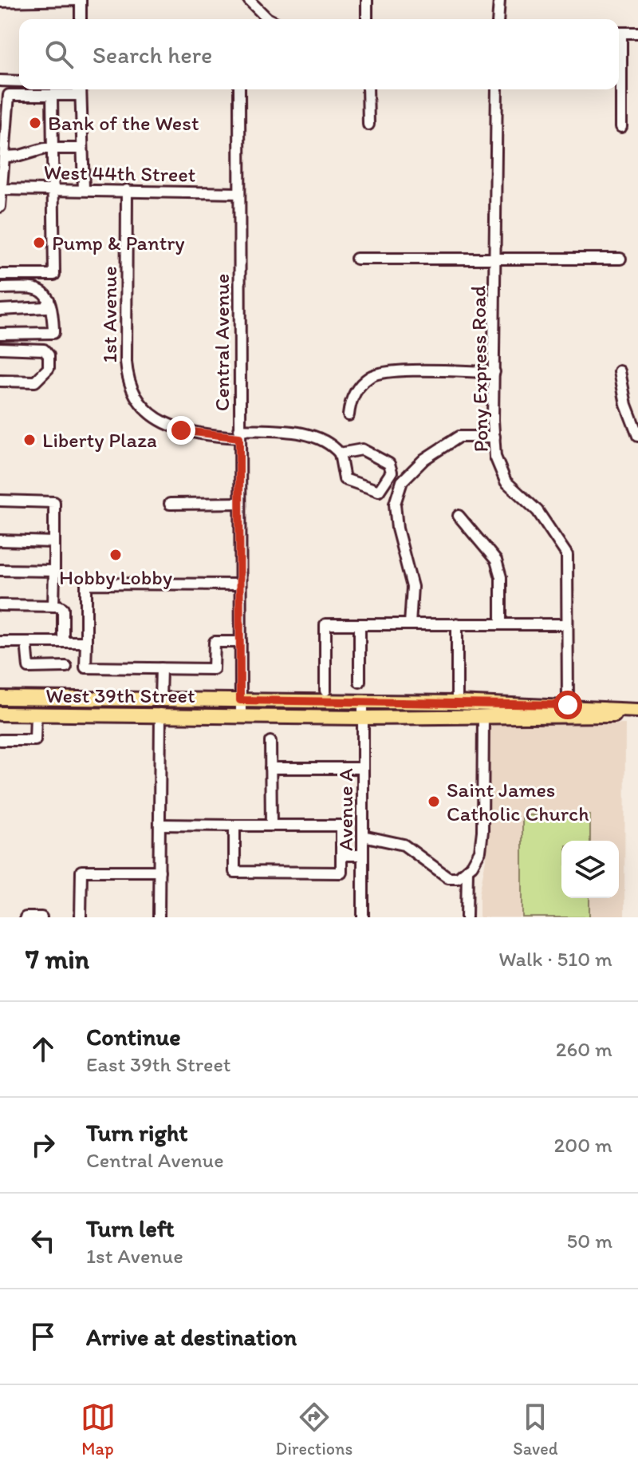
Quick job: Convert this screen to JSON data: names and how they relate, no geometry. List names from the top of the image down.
{
  "streets": {
    "main road": ["West 39th Street"],
    "street": [
      "West 44th Street",
      "1st Avenue",
      "Central Avenue",
      "Pony Express Road",
      "Avenue A"
    ]
  },
  "crossings": [
    ["West 44th Street", "1st Avenue"],
    ["West 44th Street", "Central Avenue"],
    ["1st Avenue", "Central Avenue"],
    ["Central Avenue", "West 39th Street"],
    ["Pony Express Road", "West 39th Street"],
    ["West 39th Street", "Avenue A"]
  ],
  "places": [
    "Bank of the West",
    "Pump & Pantry",
    "Liberty Plaza",
    "Hobby Lobby",
    "Saint James Catholic Church"
  ],
  "page": {
    "search": "Search here",
    "heading": ["7 min", "Walk · 510 m"],
    "list": [
      ["Continue", "East 39th Street", "260 m"],
      ["Turn right", "Central Avenue", "200 m"],
      ["Turn left", "1st Avenue", "50 m"],
      "Arrive at destination"
    ],
    "nav": ["Map", "Directions", "Saved"]
  }
}
